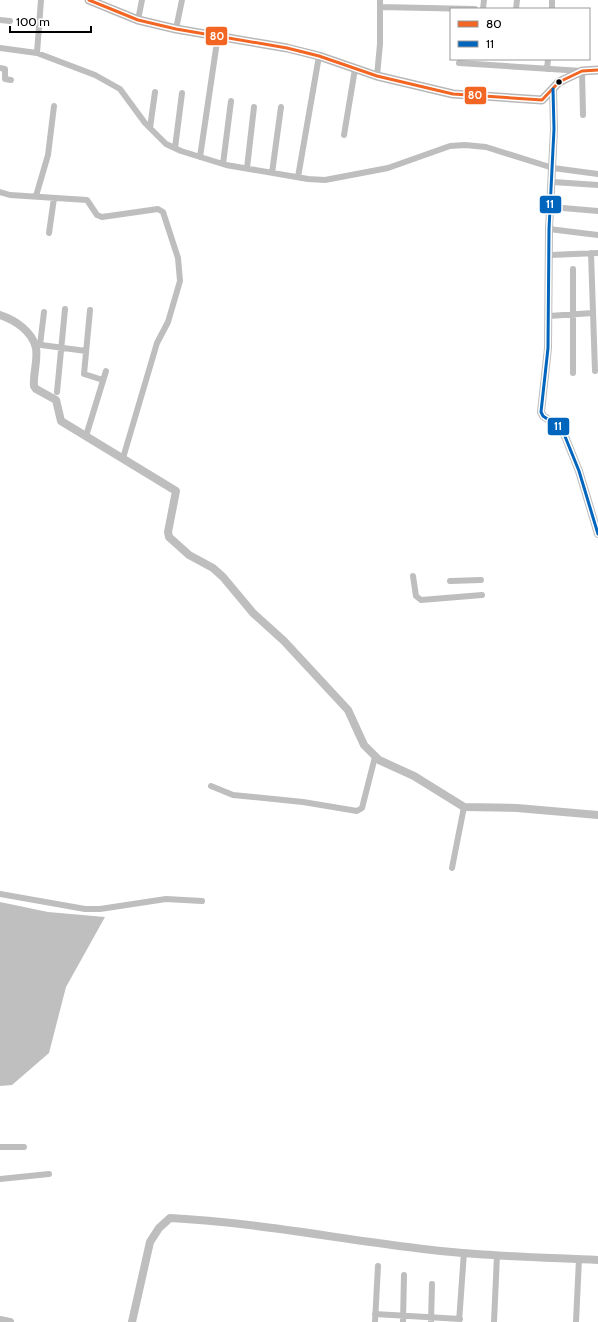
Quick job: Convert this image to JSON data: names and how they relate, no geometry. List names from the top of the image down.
{
  "lines": ["transit line 80", "transit line 11"],
  "legend": ["80", "11"],
  "scale_bar": "100 m"
}
